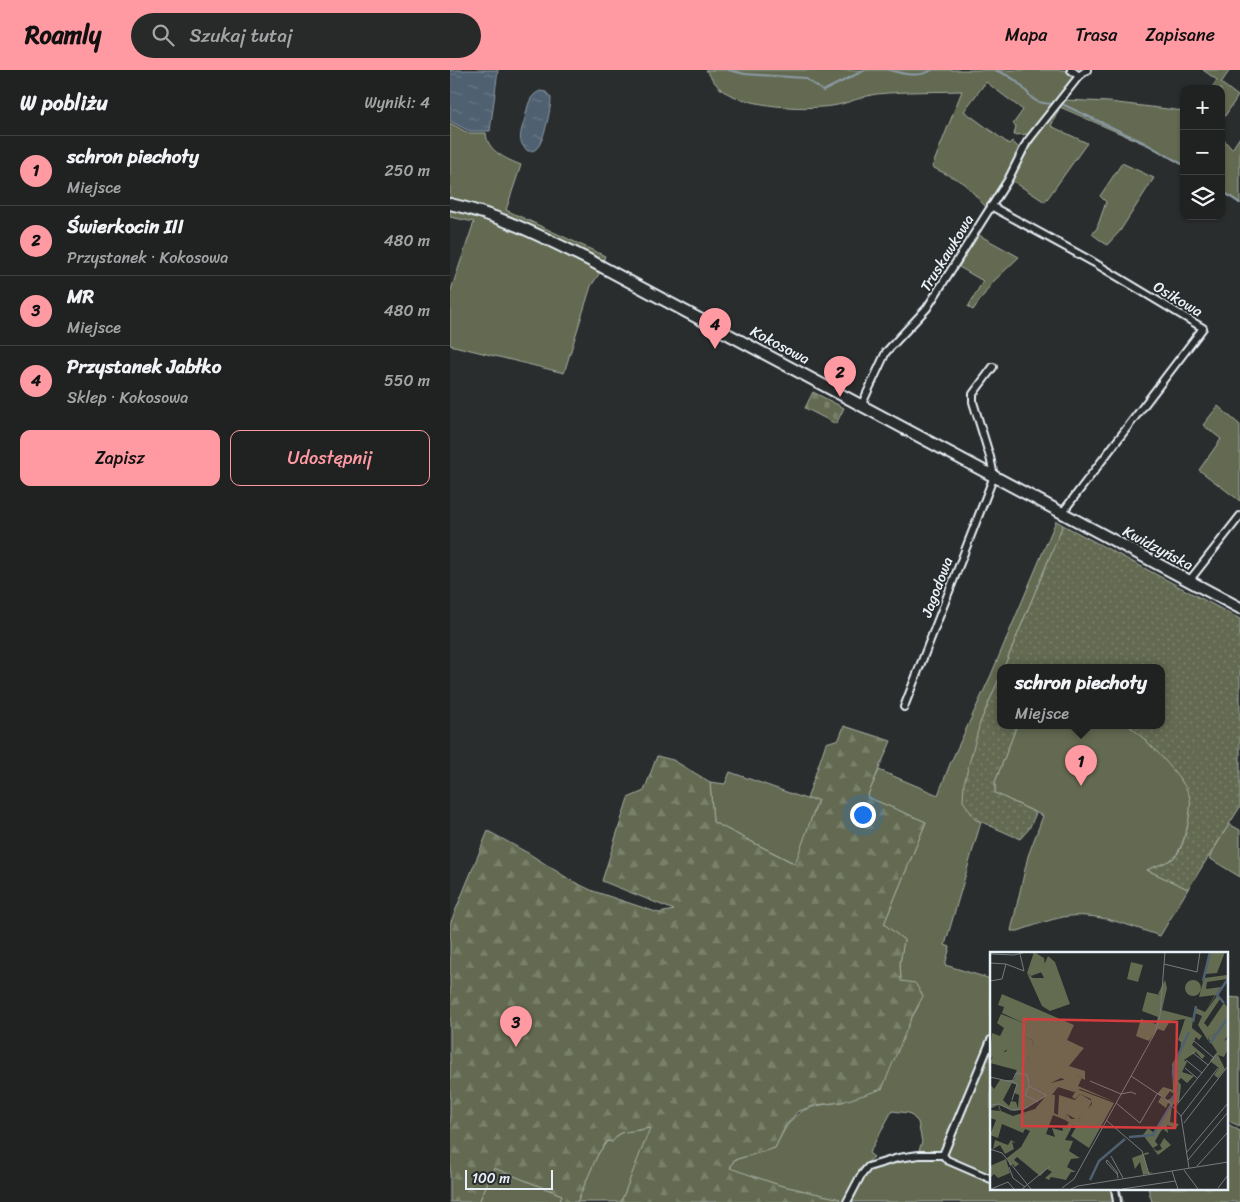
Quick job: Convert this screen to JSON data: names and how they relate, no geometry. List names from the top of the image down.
{
  "streets": {
    "main road": ["Kokosowa", "Kwidzyńska"],
    "street": ["Truskawkowa", "Osikowa", "Jagodowa"]
  },
  "crossings": [
    ["Truskawkowa", "Osikowa"],
    ["Truskawkowa", "Kokosowa"],
    ["Osikowa", "Kokosowa"],
    ["Osikowa", "Kwidzyńska"],
    ["Kokosowa", "Kwidzyńska"],
    ["Kokosowa", "Jagodowa"]
  ],
  "scale_bar": "100 m",
  "page": {
    "header": "Roamly",
    "search": "Szukaj tutaj",
    "nav": ["Mapa", "Trasa", "Zapisane"],
    "heading": ["W pobliżu", "Wyniki: 4"],
    "map_buttons": ["+", "−"],
    "list": [
      {
        "mark": "1",
        "name": "schron piechoty",
        "note": "Miejsce",
        "value": "250 m"
      },
      {
        "mark": "2",
        "name": "Świerkocin III",
        "note": "Przystanek · Kokosowa",
        "value": "480 m"
      },
      {
        "mark": "3",
        "name": "MR",
        "note": "Miejsce",
        "value": "480 m"
      },
      {
        "mark": "4",
        "name": "Przystanek Jabłko",
        "note": "Sklep · Kokosowa",
        "value": "550 m"
      }
    ],
    "pins": [
      "4",
      "2",
      "1",
      "3"
    ],
    "buttons": ["Zapisz", "Udostępnij"],
    "popup": ["schron piechoty", "Miejsce"],
    "scale": "100 m"
  }
}
